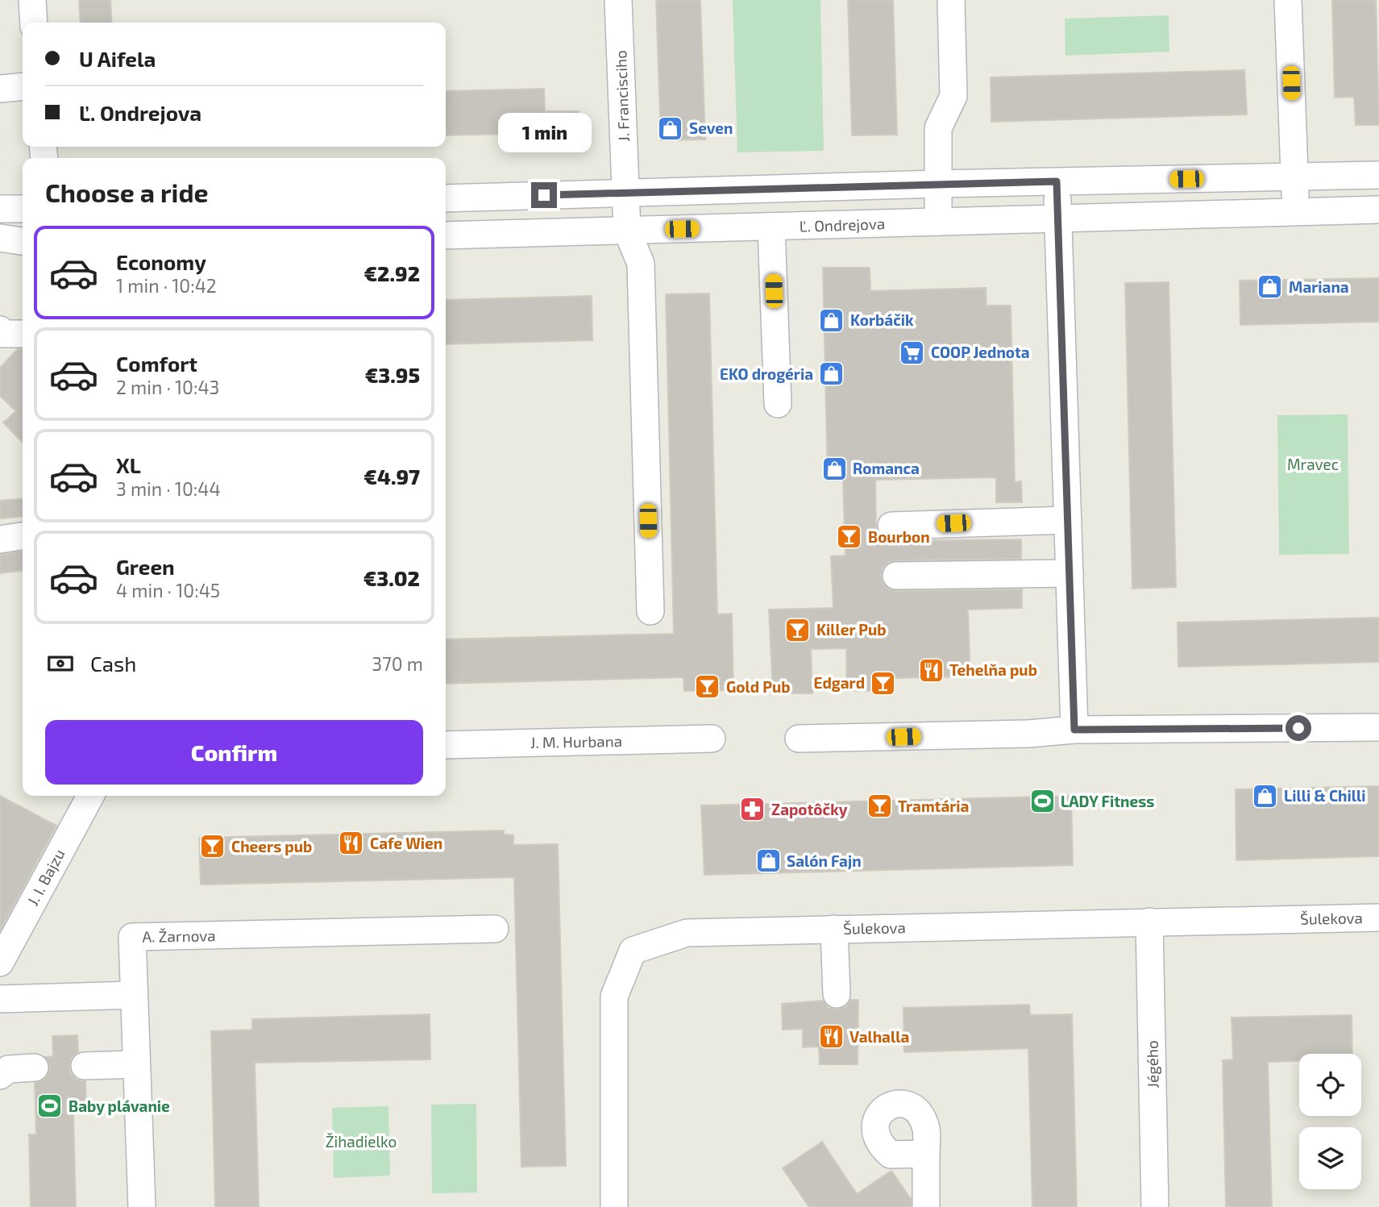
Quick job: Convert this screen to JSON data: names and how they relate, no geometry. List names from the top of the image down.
{
  "streets": {
    "street": [
      "J. Francisciho",
      "Ľ. Ondrejova",
      "J. M. Hurbana",
      "J. I. Bajzu",
      "Šulekova",
      "A. Žarnova",
      "Jégého"
    ]
  },
  "crossings": [
    ["Šulekova", "Jégého"]
  ],
  "parks": ["Mravec", "Žihadielko"],
  "places": {
    "shop": [
      "Seven",
      "Mariana",
      "Korbáčik",
      "EKO drogéria",
      "Romanca",
      "Lilli & Chilli",
      "Salón Fajn"
    ],
    "supermarket": ["COOP Jednota"],
    "bar": [
      "Bourbon",
      "Killer Pub",
      "Edgard",
      "Gold Pub",
      "Tramtária",
      "Cheers pub"
    ],
    "restaurant": ["Tehelňa pub", "Cafe Wien", "Valhalla"],
    "sports": ["LADY Fitness", "Baby plávanie"],
    "pharmacy": ["Zapotôčky"]
  },
  "page": {
    "banner": ["U Aifela", "Ľ. Ondrejova"],
    "bubble": "1 min",
    "heading": "Choose a ride",
    "list": [
      {
        "name": "Economy",
        "note": "1 min · 10:42",
        "value": "€2.92"
      },
      {
        "name": "Comfort",
        "note": "2 min · 10:43",
        "value": "€3.95"
      },
      {
        "name": "XL",
        "note": "3 min · 10:44",
        "value": "€4.97"
      },
      {
        "name": "Green",
        "note": "4 min · 10:45",
        "value": "€3.02"
      }
    ],
    "pay": ["Cash", "370 m"],
    "buttons": "Confirm"
  }
}
